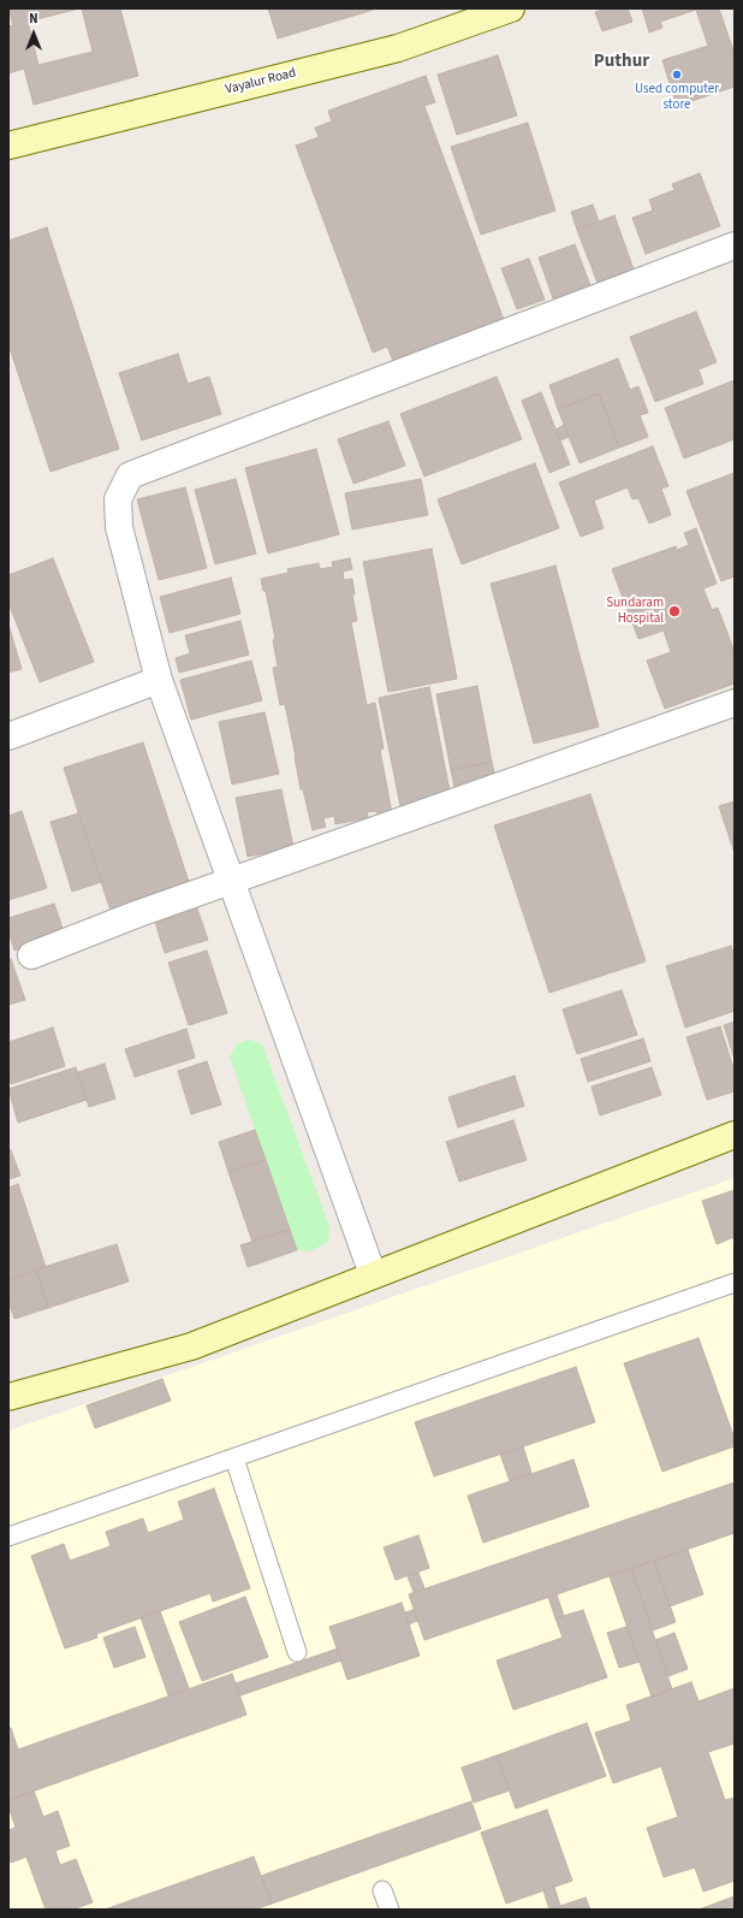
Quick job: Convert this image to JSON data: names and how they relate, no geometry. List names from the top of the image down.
{
  "streets": {
    "main road": ["Vayalur Road"]
  },
  "districts": ["Puthur"],
  "places": ["Used computer store", "Sundaram Hospital"],
  "north": "top"
}
